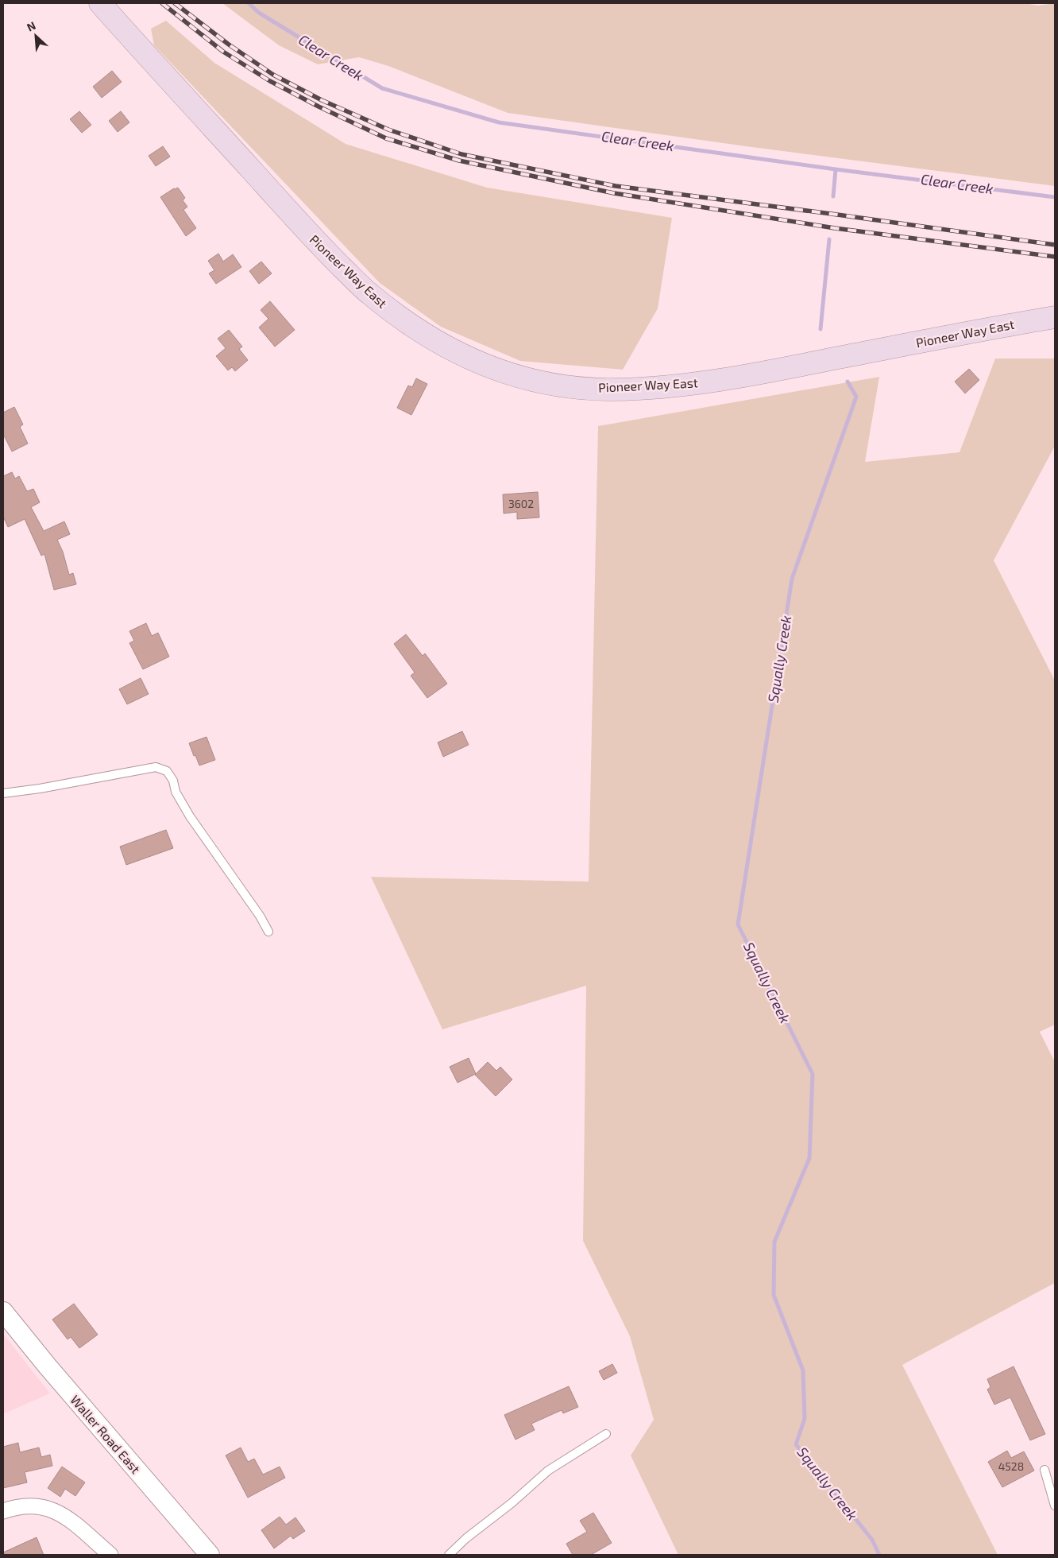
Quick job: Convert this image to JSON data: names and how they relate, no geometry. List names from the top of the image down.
{
  "streets": {
    "main road": ["Pioneer Way East"],
    "street": ["Waller Road East"]
  },
  "water": ["Clear Creek", "Squally Creek"],
  "house_numbers": ["3602", "4528"],
  "north": "top left"
}
